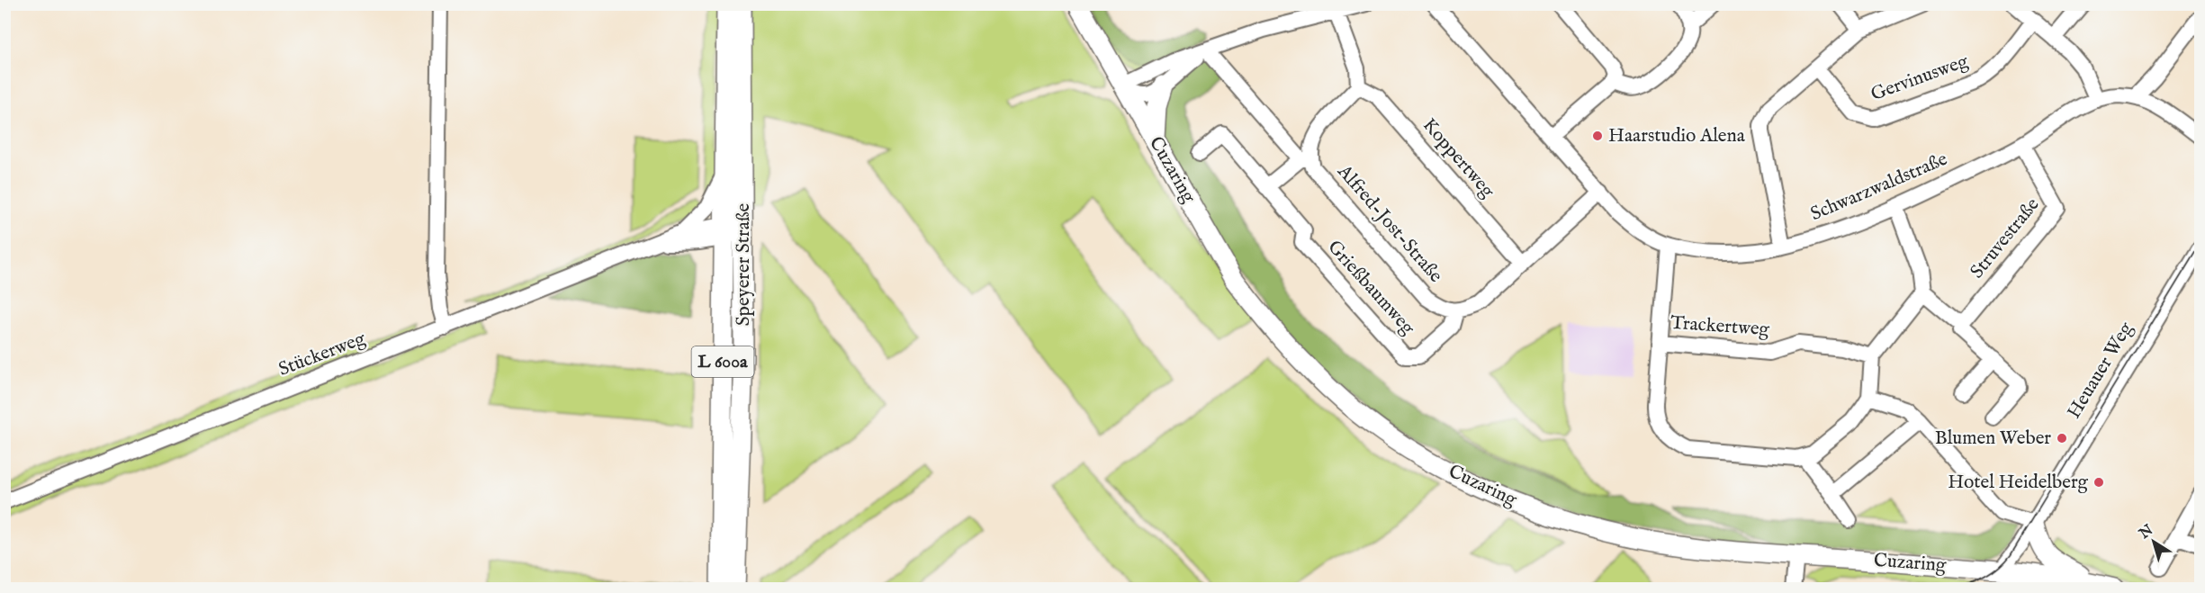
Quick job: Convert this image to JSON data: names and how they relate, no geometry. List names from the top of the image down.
{
  "streets": {
    "main road": ["Cuzaring", "Speyerer Straße", "L 600a"],
    "street": [
      "Gervinusweg",
      "Koppertweg",
      "Schwarzwaldstraße",
      "Alfred-Jost-Straße",
      "Struvestraße",
      "Grießbaumweg",
      "Trackertweg",
      "Stückerweg",
      "Heuauer Weg"
    ]
  },
  "crossings": [
    ["Koppertweg", "Alfred-Jost-Straße"],
    ["Cuzaring", "Heuauer Weg"],
    ["Schwarzwaldstraße", "Struvestraße"],
    ["Alfred-Jost-Straße", "Grießbaumweg"],
    ["Speyerer Straße", "Stückerweg"]
  ],
  "places": ["Haarstudio Alena", "Blumen Weber", "Hotel Heidelberg"],
  "north": "top left"
}
